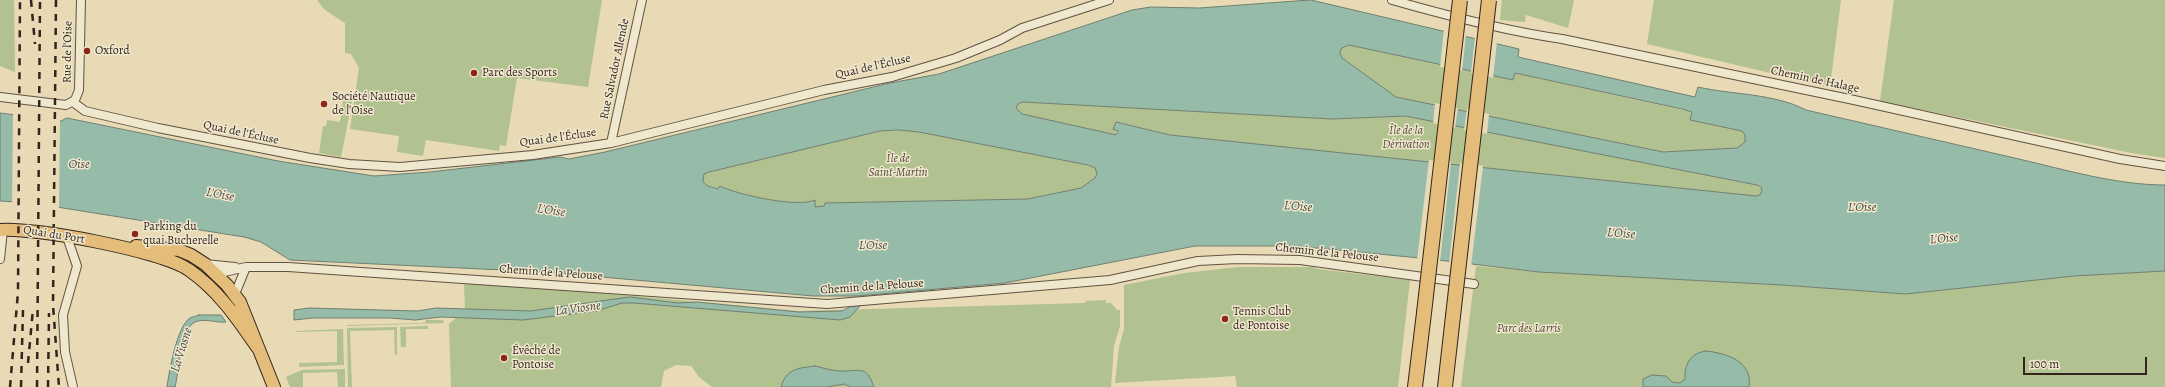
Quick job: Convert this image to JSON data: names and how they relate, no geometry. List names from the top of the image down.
{
  "streets": {
    "main road": ["Quai du Port"],
    "street": [
      "Rue de l'Oise",
      "Quai de l'Écluse",
      "Rue Salvador Allende",
      "Chemin de Halage",
      "Chemin de la Pelouse"
    ]
  },
  "crossings": [
    ["Rue de l'Oise", "Quai de l'Écluse"],
    ["Quai de l'Écluse", "Rue Salvador Allende"],
    ["Quai du Port", "Chemin de la Pelouse"]
  ],
  "water": [
    "Oise",
    "L'Oise",
    "L’Oise",
    "La Viosne"
  ],
  "parks": ["Île de la Dérivation", "Île de Saint-Martin", "Parc des Larris"],
  "places": [
    "Oxford",
    "Parc des Sports",
    "Société Nautique de l'Oise",
    "Parking du quai Bucherelle",
    "Tennis Club de Pontoise",
    "Évêché de Pontoise"
  ],
  "scale_bar": "100 m"
}
